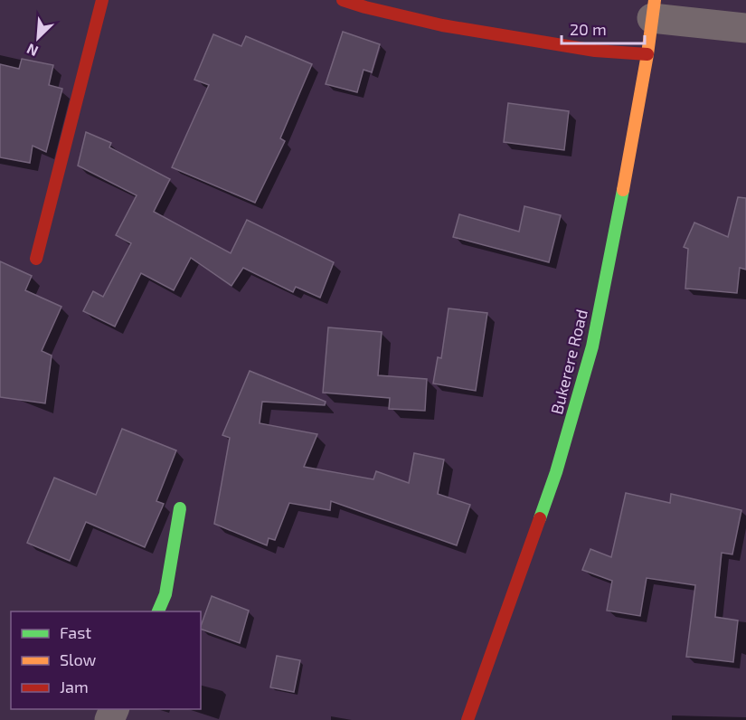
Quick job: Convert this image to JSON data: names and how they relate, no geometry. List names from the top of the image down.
{
  "streets": {
    "main road": ["Bukerere Road"]
  },
  "legend": ["Fast", "Slow", "Jam"],
  "scale_bar": "20 m",
  "north": "bottom left"
}
